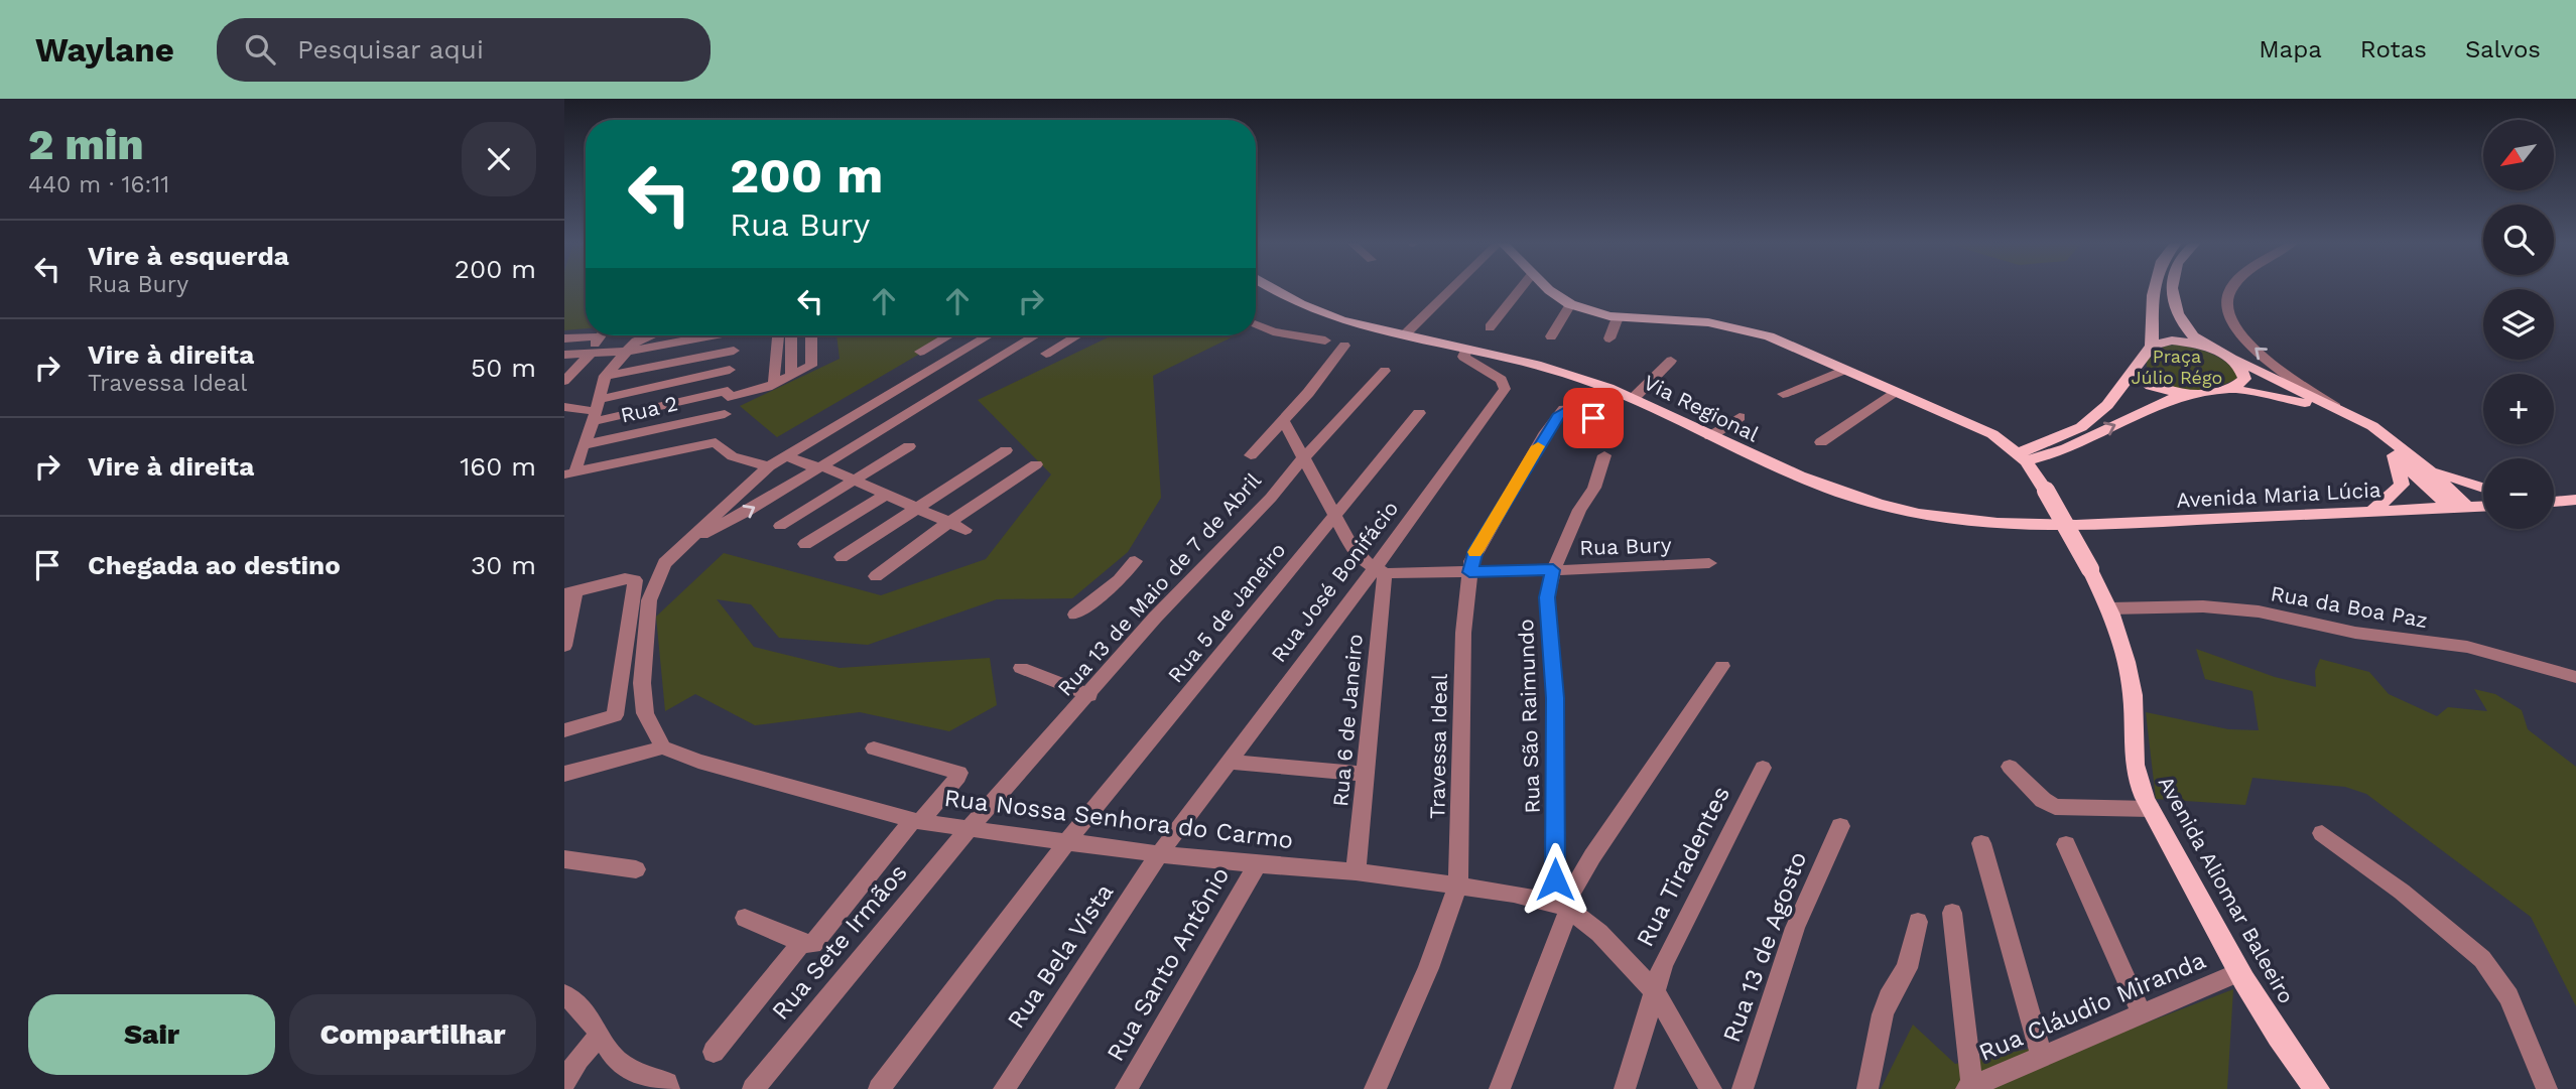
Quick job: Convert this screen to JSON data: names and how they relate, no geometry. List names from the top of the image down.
{
  "streets": {
    "main road": ["Via Regional", "Avenida Maria Lúcia", "Avenida Aliomar Baleeiro"],
    "street": [
      "Rua 2",
      "Rua Bury",
      "Rua José Bonifácio",
      "Rua 13 de Maio de 7 de Abril",
      "Rua da Boa Paz",
      "Rua 5 de Janeiro",
      "Rua São Raimundo",
      "Rua 6 de Janeiro",
      "Travessa Ideal",
      "Rua Nossa Senhora do Carmo",
      "Rua Tiradentes",
      "Rua Sete Irmãos",
      "Rua 13 de Agosto",
      "Rua Bela Vista",
      "Rua Santo Antônio",
      "Rua Cláudio Miranda"
    ]
  },
  "crossings": [
    ["Via Regional", "Avenida Maria Lúcia"],
    ["Via Regional", "Rua José Bonifácio"],
    ["Rua Bury", "Rua José Bonifácio"],
    ["Rua Bury", "Rua São Raimundo"],
    ["Rua Bury", "Rua 6 de Janeiro"],
    ["Rua Bury", "Travessa Ideal"],
    ["Rua José Bonifácio", "Rua 6 de Janeiro"],
    ["Rua José Bonifácio", "Rua Nossa Senhora do Carmo"],
    ["Rua José Bonifácio", "Rua Bela Vista"],
    ["Rua 13 de Maio de 7 de Abril", "Rua Nossa Senhora do Carmo"],
    ["Rua 13 de Maio de 7 de Abril", "Rua Sete Irmãos"],
    ["Rua da Boa Paz", "Avenida Aliomar Baleeiro"],
    ["Rua 5 de Janeiro", "Rua Nossa Senhora do Carmo"],
    ["Rua São Raimundo", "Rua Nossa Senhora do Carmo"],
    ["Rua 6 de Janeiro", "Rua Nossa Senhora do Carmo"],
    ["Travessa Ideal", "Rua Nossa Senhora do Carmo"],
    ["Rua Nossa Senhora do Carmo", "Rua Sete Irmãos"],
    ["Rua Nossa Senhora do Carmo", "Rua Bela Vista"],
    ["Rua Nossa Senhora do Carmo", "Rua Santo Antônio"],
    ["Avenida Aliomar Baleeiro", "Rua Cláudio Miranda"]
  ],
  "parks": ["Praça Júlio Régo"],
  "north": "bottom left",
  "page": {
    "header": "Waylane",
    "search": "Pesquisar aqui",
    "nav": ["Mapa", "Rotas", "Salvos"],
    "heading": ["2 min", "440 m · 16:11"],
    "map_buttons": ["+", "−"],
    "turn": ["200 m", "Rua Bury"],
    "list": [
      {
        "name": "Vire à esquerda",
        "note": "Rua Bury",
        "value": "200 m"
      },
      {
        "name": "Vire à direita",
        "note": "Travessa Ideal",
        "value": "50 m"
      },
      {
        "name": "Vire à direita",
        "value": "160 m"
      },
      {
        "name": "Chegada ao destino",
        "value": "30 m"
      }
    ],
    "buttons": ["Sair", "Compartilhar"]
  }
}
